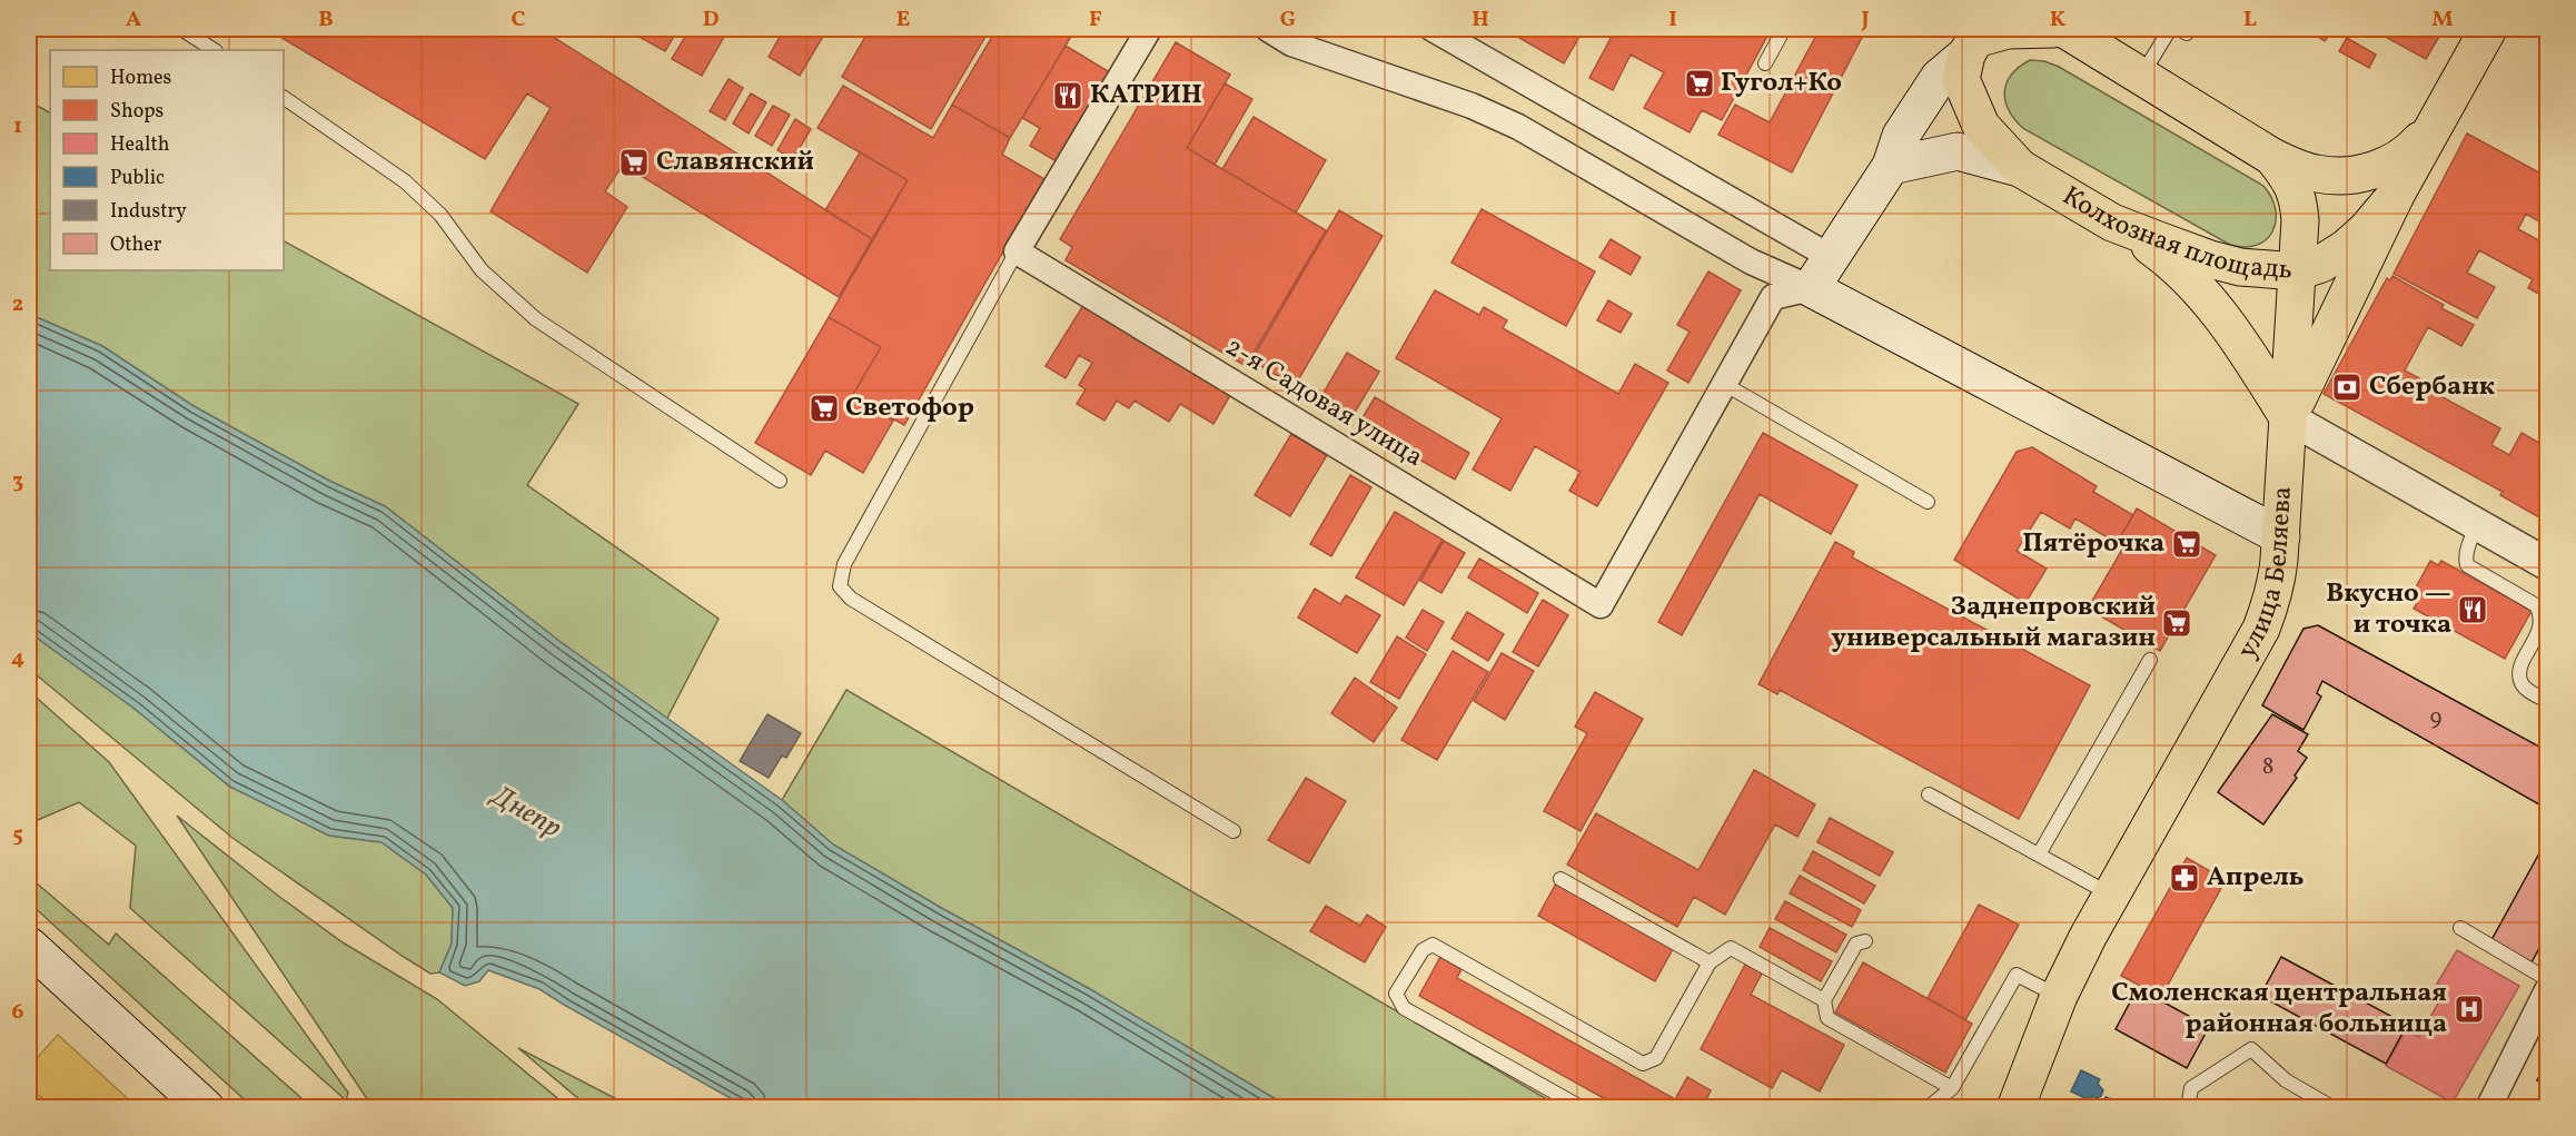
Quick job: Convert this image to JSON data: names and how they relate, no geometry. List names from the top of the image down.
{
  "streets": {
    "main road": ["Колхозная площадь", "улица Беляева"],
    "street": ["2-я Садовая улица"]
  },
  "water": ["Днепр"],
  "places": {
    "supermarket": [
      "Гугол+Ко",
      "Славянский",
      "Светофор",
      "Пятёрочка",
      "Заднепровский универсальный магазин"
    ],
    "restaurant": ["КАТРИН", "Вкусно — и точка"],
    "bank": ["Сбербанк"],
    "pharmacy": ["Апрель"],
    "hospital": ["Смоленская центральная районная больница"]
  },
  "house_numbers": ["9", "8"],
  "legend": [
    "Homes",
    "Shops",
    "Health",
    "Public",
    "Industry",
    "Other"
  ],
  "grid": {
    "columns": [
      "A",
      "B",
      "C",
      "D",
      "E",
      "F",
      "G",
      "H",
      "I",
      "J",
      "K",
      "L",
      "M"
    ],
    "rows": [
      "1",
      "2",
      "3",
      "4",
      "5",
      "6"
    ]
  }
}
